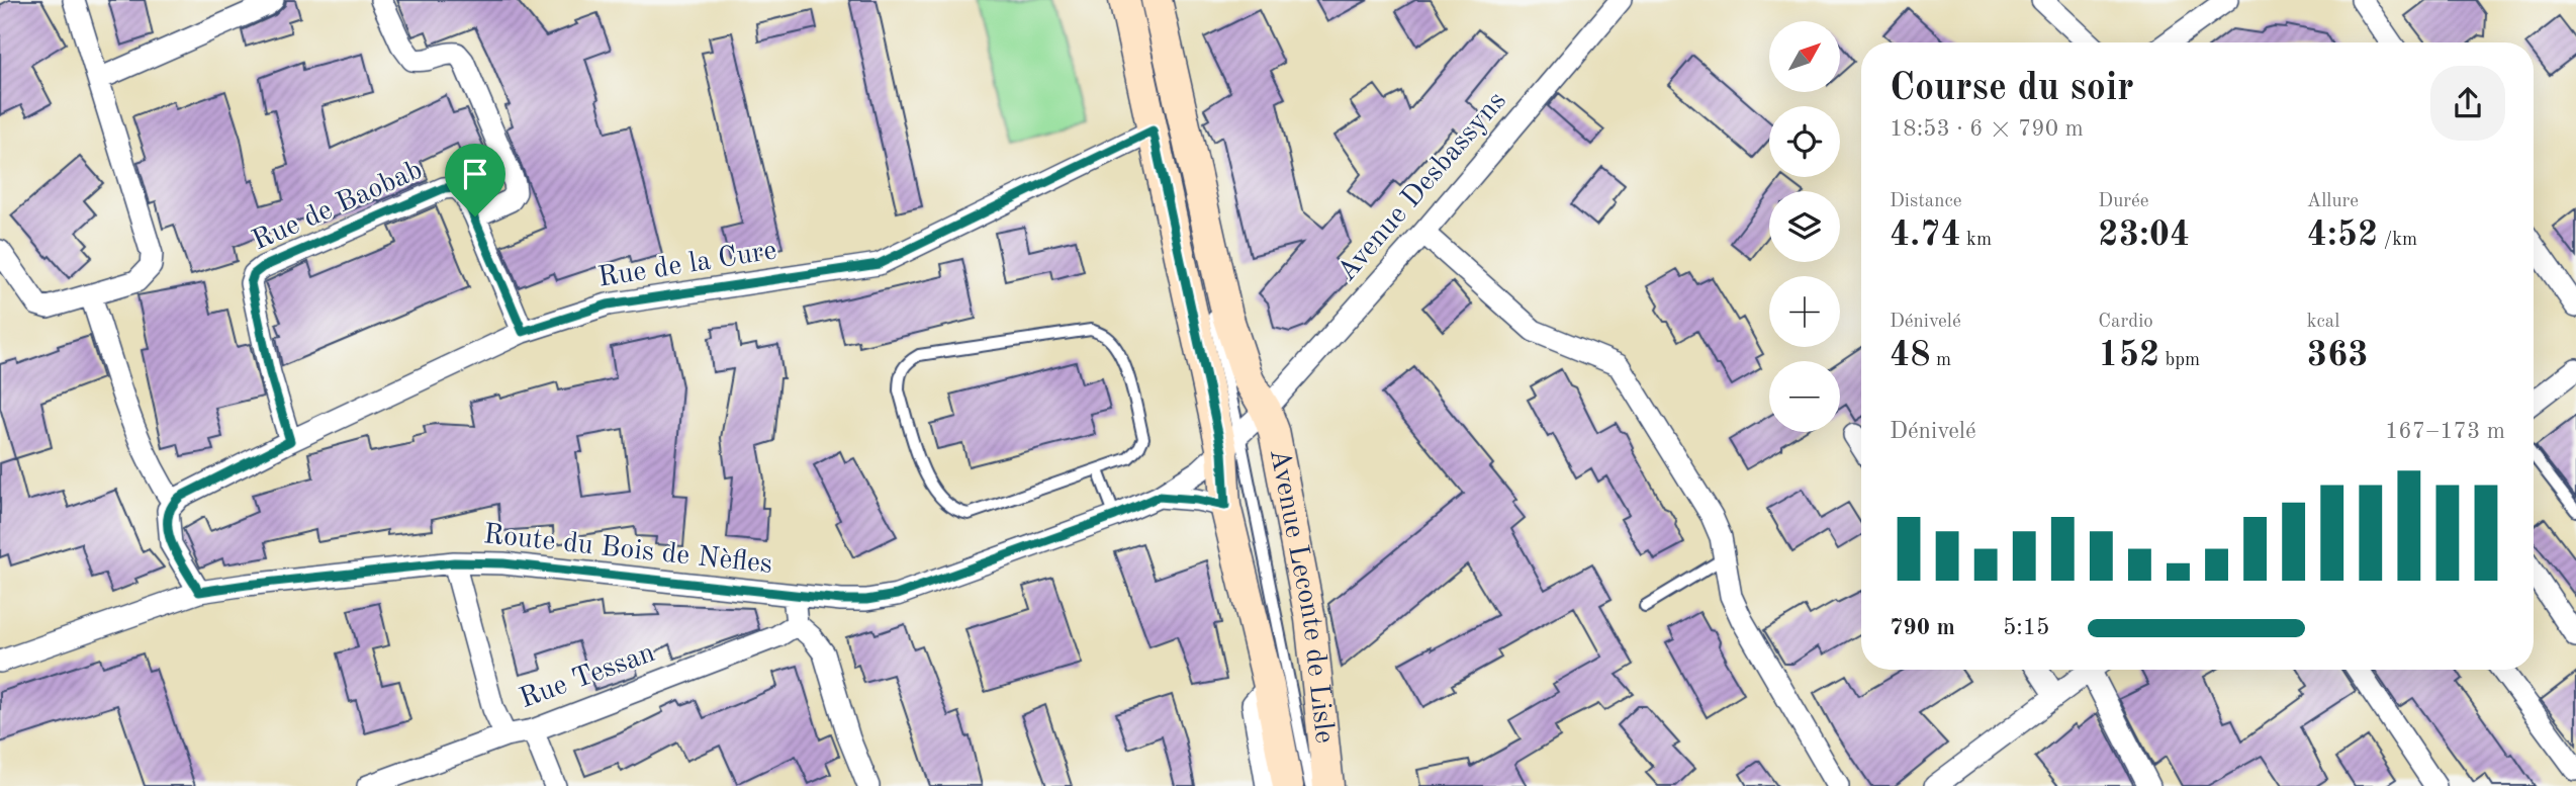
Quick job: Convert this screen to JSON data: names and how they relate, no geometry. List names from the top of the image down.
{
  "streets": {
    "main road": ["Avenue Leconte de Lisle"],
    "street": [
      "Avenue Desbassyns",
      "Rue de Baobab",
      "Rue de la Cure",
      "Route du Bois de Nèfles",
      "Rue Tessan"
    ]
  },
  "crossings": [
    ["Avenue Desbassyns", "Route du Bois de Nèfles"],
    ["Avenue Desbassyns", "Avenue Leconte de Lisle"],
    ["Rue de Baobab", "Rue de la Cure"],
    ["Route du Bois de Nèfles", "Avenue Leconte de Lisle"]
  ],
  "north": "top right",
  "page": {
    "map_buttons": ["+", "−"],
    "heading": ["Course du soir", "18:53 · 6 × 790 m"],
    "stats": [
      ["Distance", "4.74 km"],
      ["Durée", "23:04"],
      ["Allure", "4:52 /km"],
      ["Dénivelé", "48 m"],
      ["Cardio", "152 bpm"],
      ["kcal", "363"]
    ],
    "chart": ["Dénivelé", "167–173 m"],
    "list": [
      {
        "name": "790 m",
        "note": "5:15"
      }
    ]
  }
}
